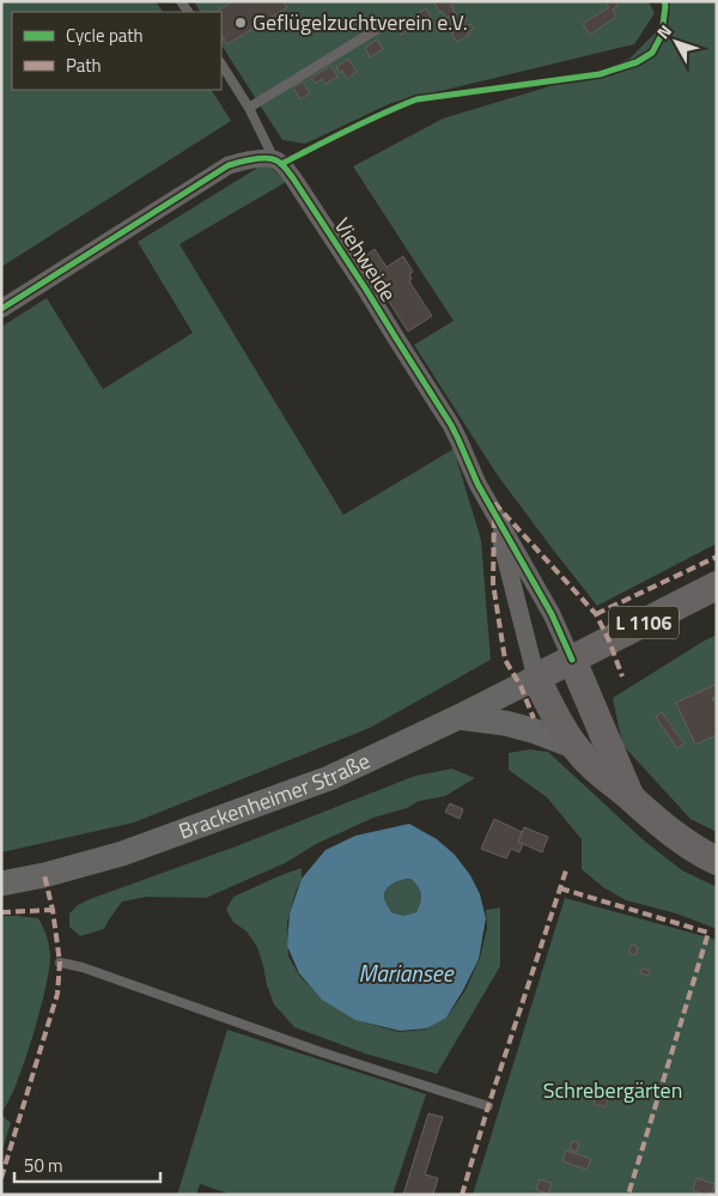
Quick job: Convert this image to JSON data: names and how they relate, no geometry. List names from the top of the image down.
{
  "streets": {
    "main road": ["L 1106", "Brackenheimer Straße"],
    "street": ["Viehweide"]
  },
  "crossings": [
    ["Viehweide", "Brackenheimer Straße"]
  ],
  "water": ["Mariansee"],
  "parks": ["Schrebergärten"],
  "places": ["Geflügelzuchtverein e.V."],
  "legend": ["Cycle path", "Path"],
  "scale_bar": "50 m",
  "north": "top left"
}
